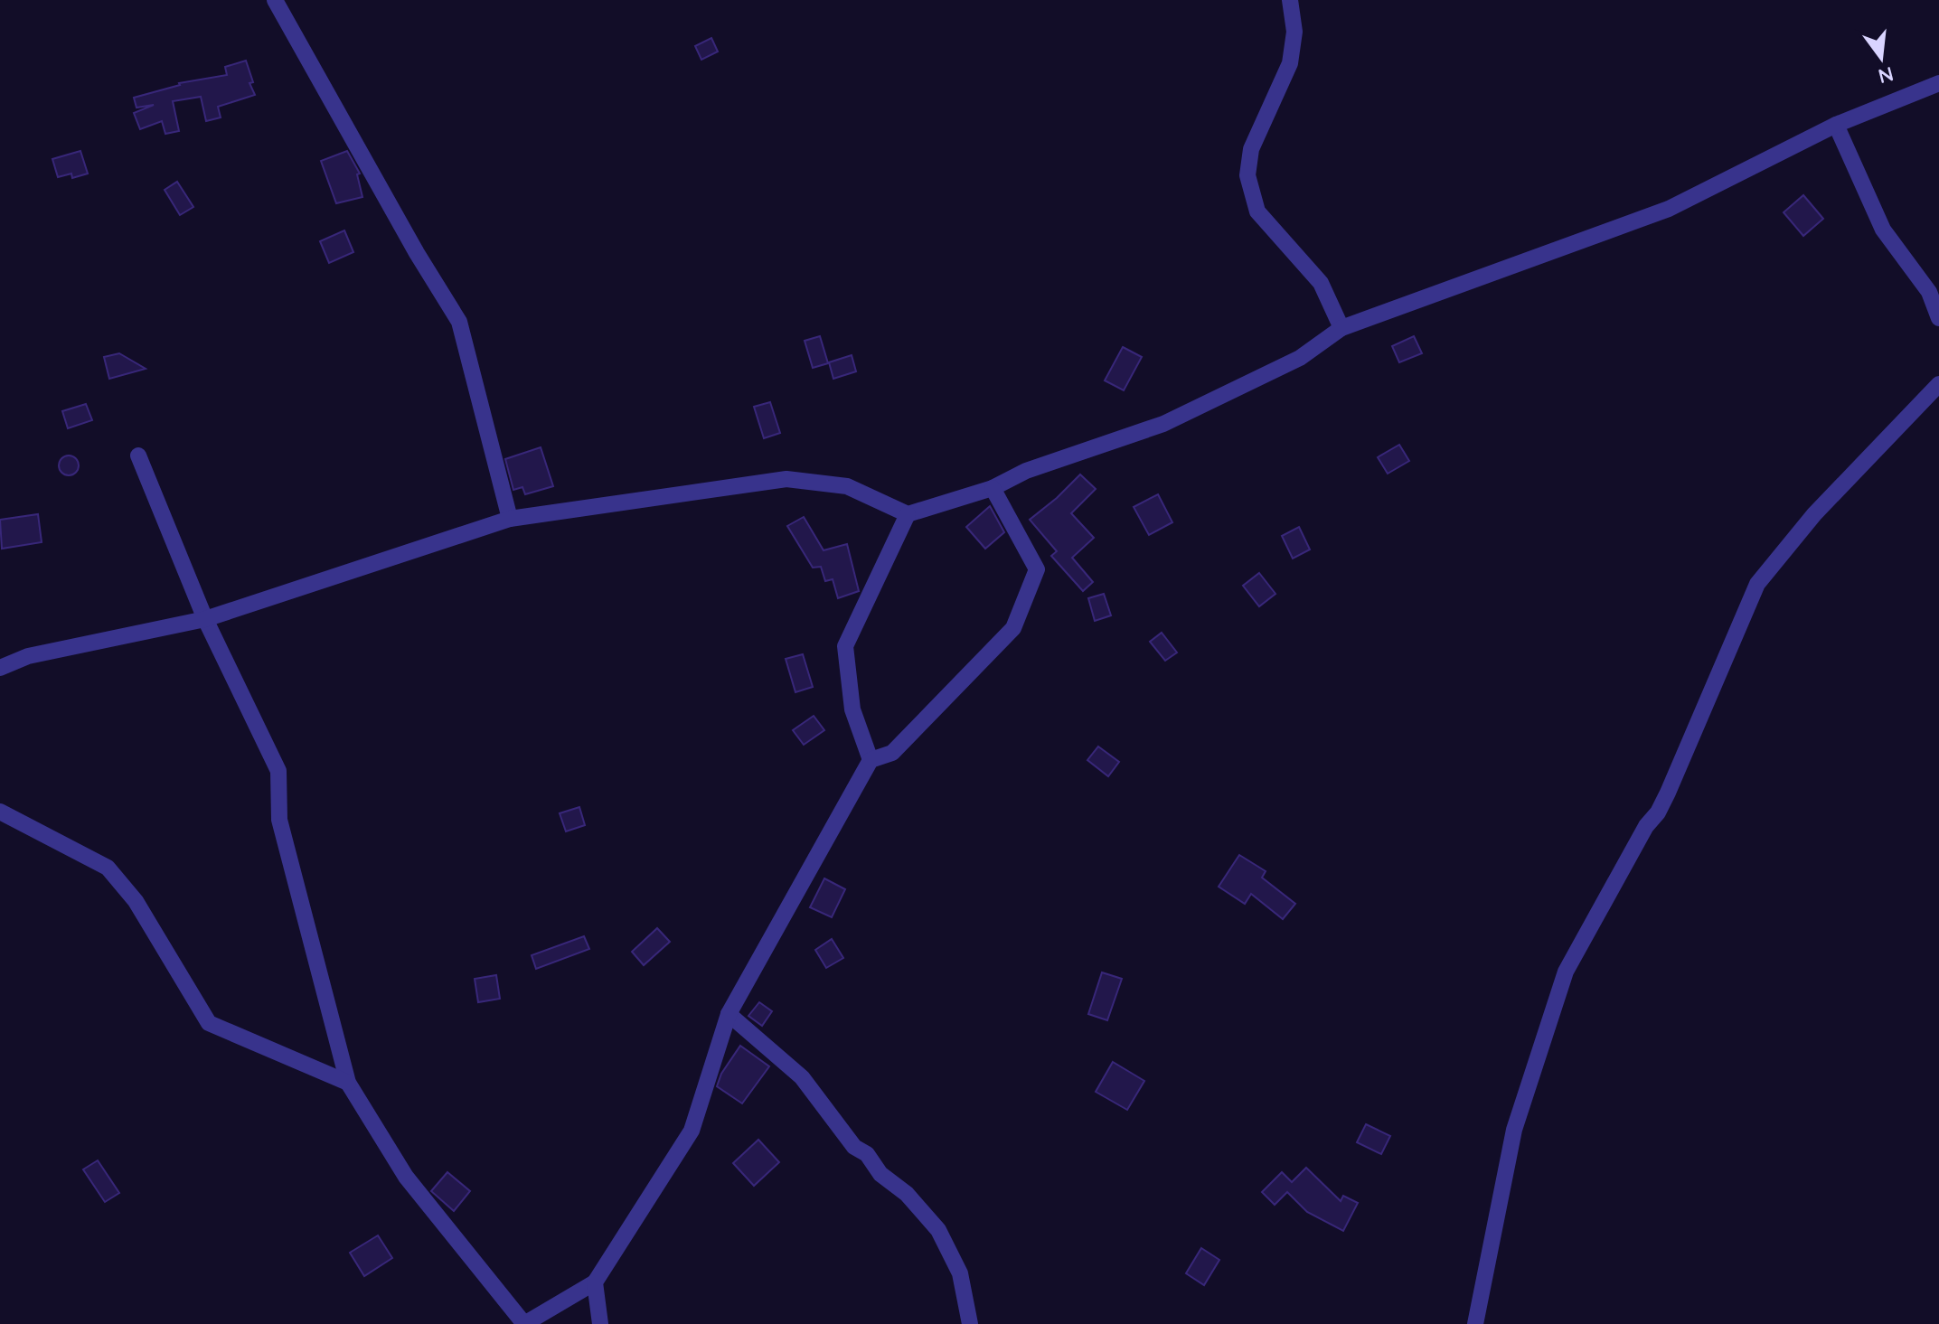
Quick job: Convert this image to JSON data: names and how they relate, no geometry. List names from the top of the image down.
{
  "north": "bottom"
}
